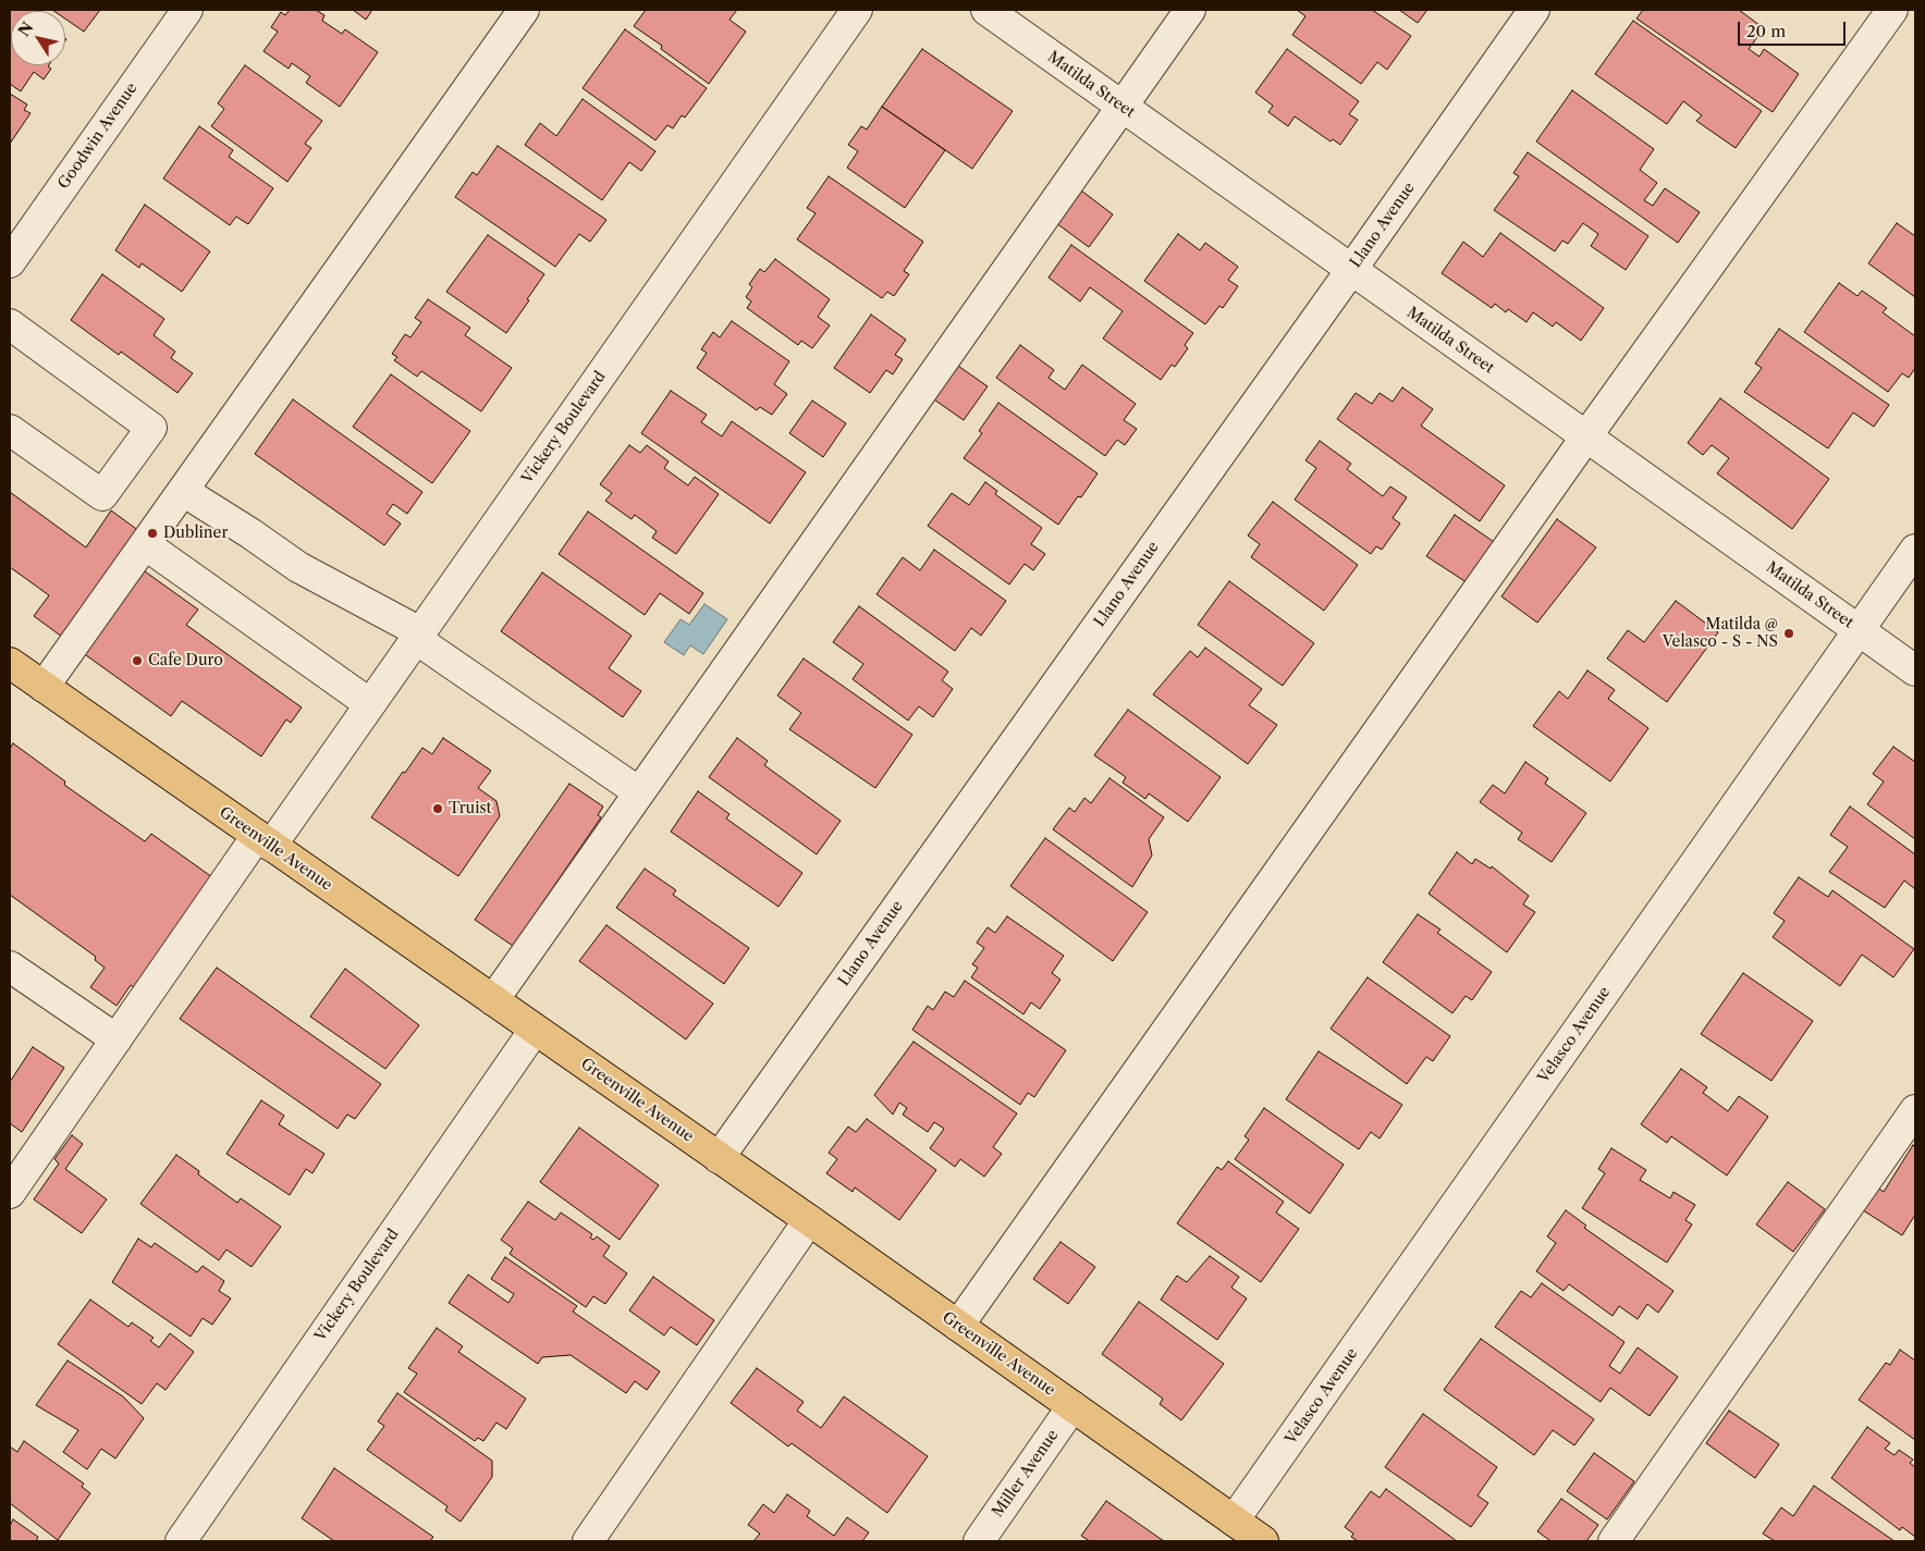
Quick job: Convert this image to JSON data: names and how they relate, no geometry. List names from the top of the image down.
{
  "streets": {
    "main road": ["Greenville Avenue"],
    "street": [
      "Matilda Street",
      "Goodwin Avenue",
      "Llano Avenue",
      "Vickery Boulevard",
      "Velasco Avenue",
      "Miller Avenue"
    ]
  },
  "crossings": [
    ["Matilda Street", "Llano Avenue"],
    ["Matilda Street", "Velasco Avenue"],
    ["Llano Avenue", "Greenville Avenue"],
    ["Vickery Boulevard", "Greenville Avenue"],
    ["Greenville Avenue", "Velasco Avenue"],
    ["Greenville Avenue", "Miller Avenue"]
  ],
  "places": [
    "Dubliner",
    "Matilda @ Velasco - S - NS",
    "Cafe Duro",
    "Truist"
  ],
  "scale_bar": "20 m",
  "north": "top left"
}
